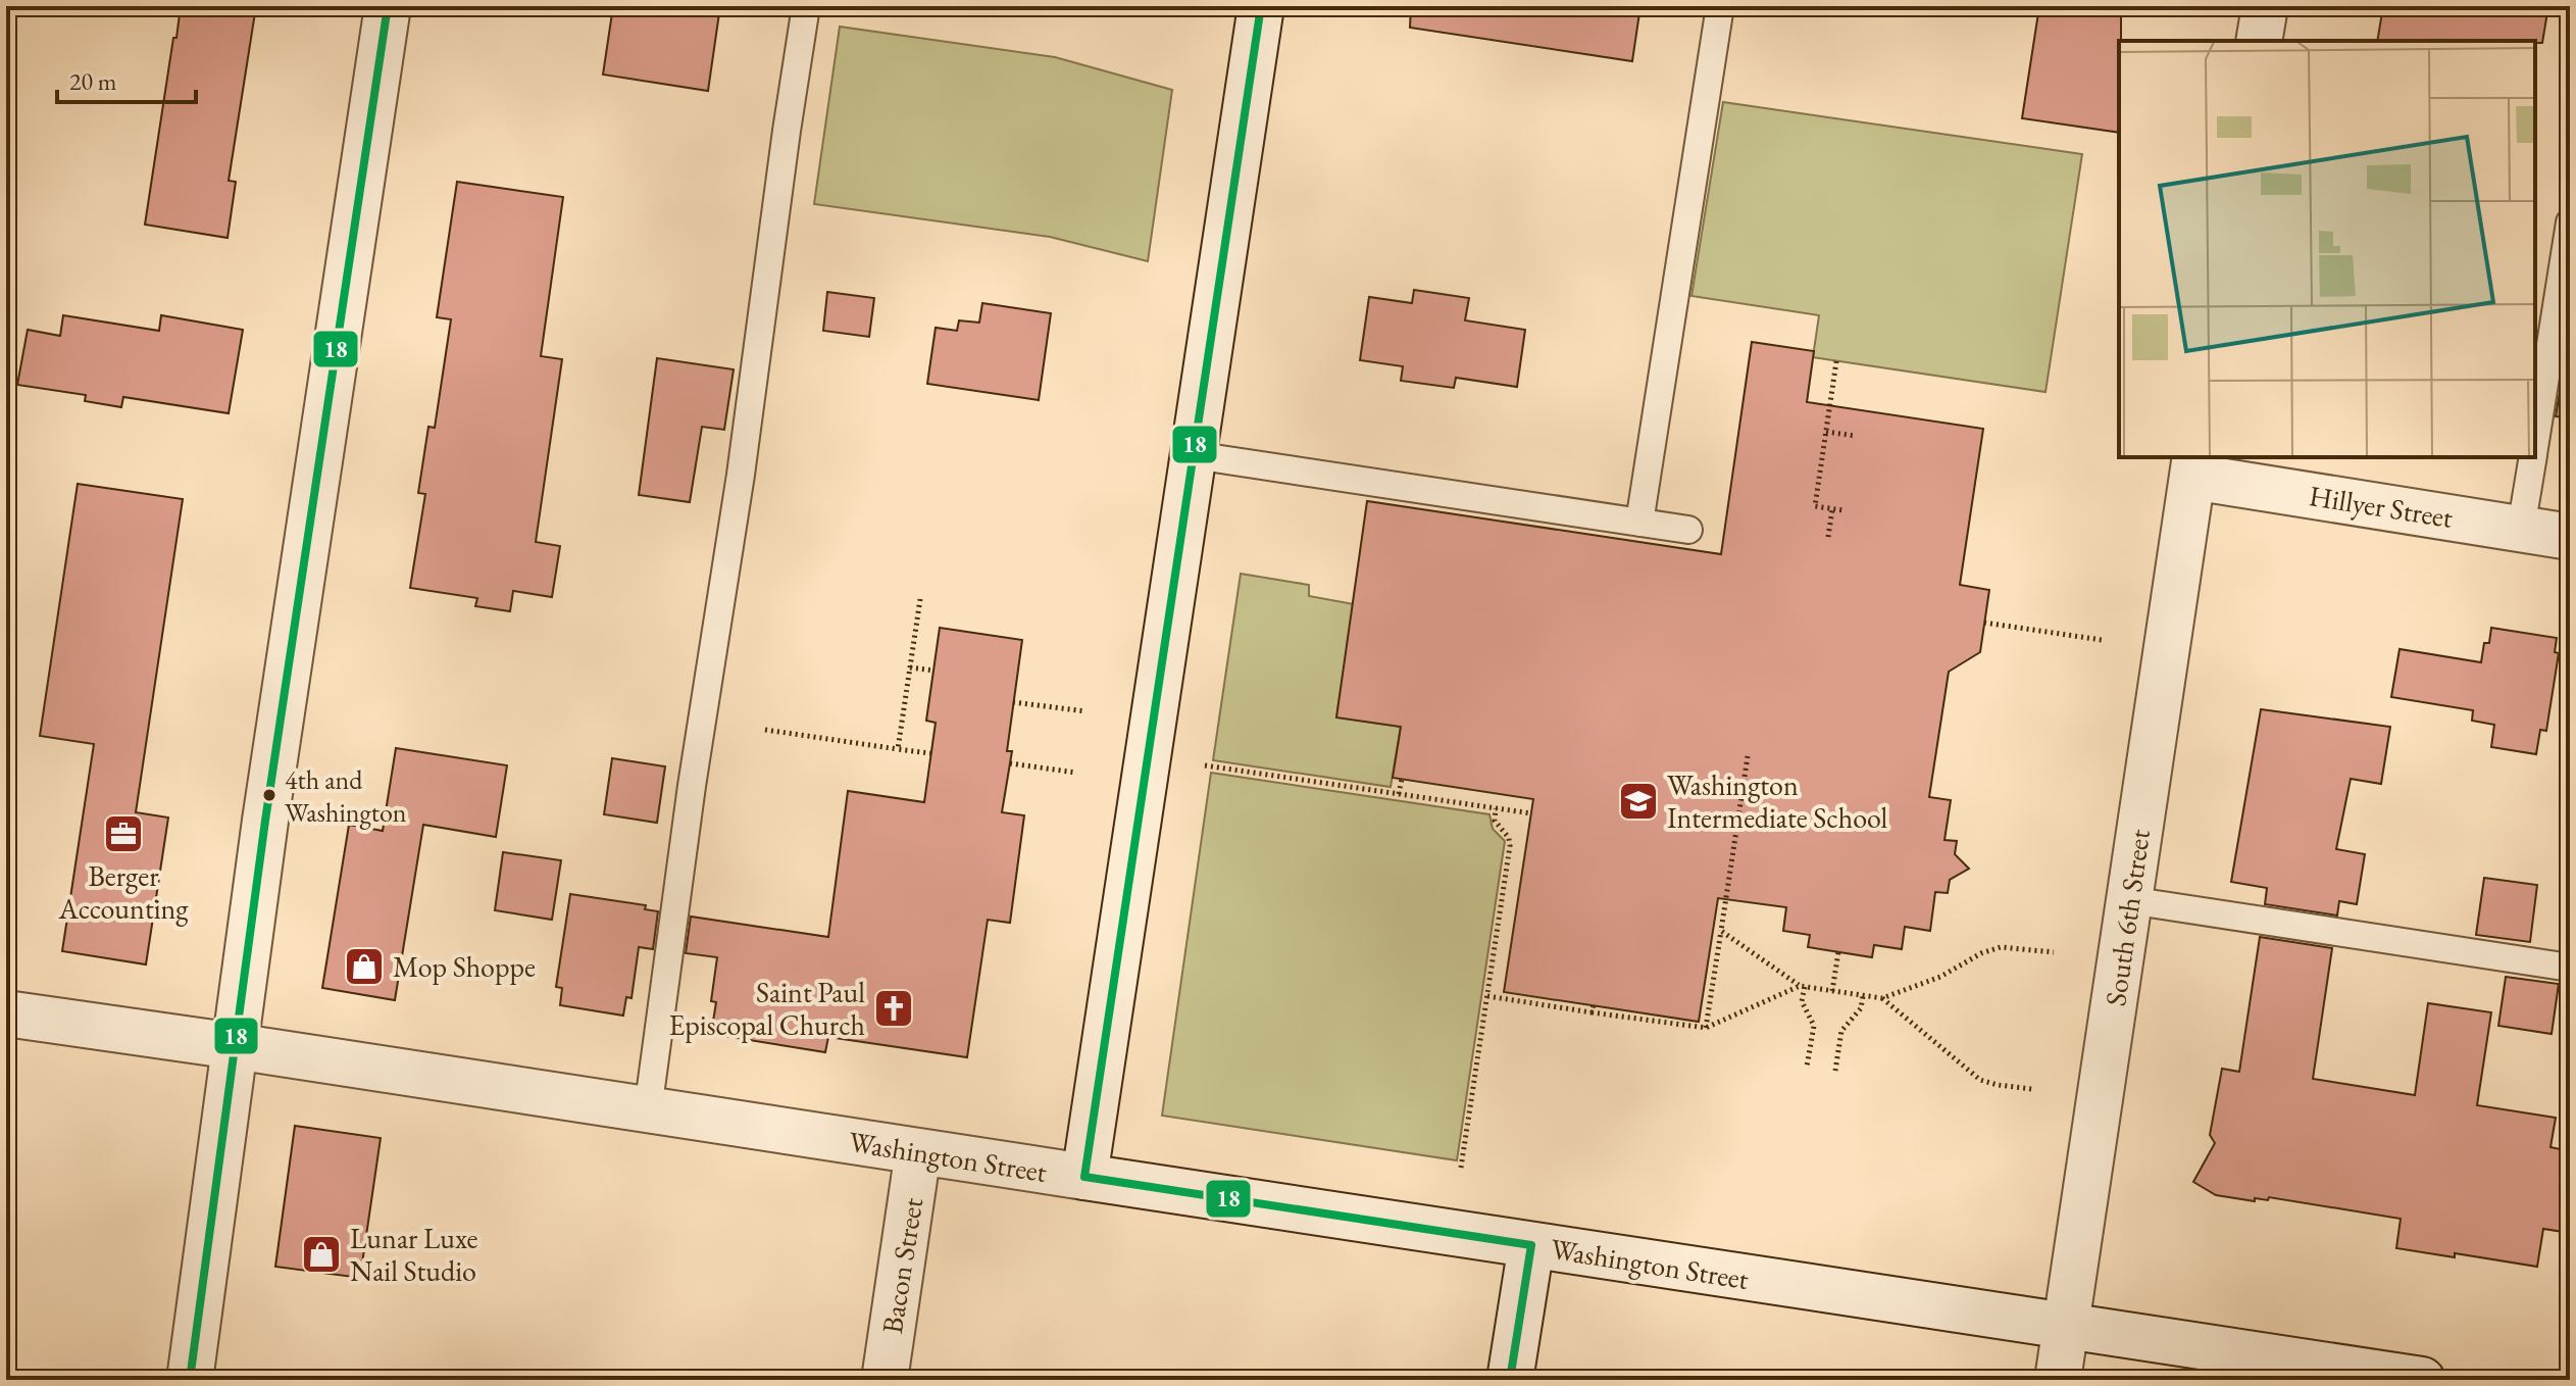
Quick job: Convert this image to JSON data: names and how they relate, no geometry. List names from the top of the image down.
{
  "streets": {
    "street": [
      "Hillyer Street",
      "South 6th Street",
      "Washington Street",
      "Bacon Street"
    ]
  },
  "crossings": [
    ["Hillyer Street", "South 6th Street"],
    ["South 6th Street", "Washington Street"],
    ["Washington Street", "Bacon Street"]
  ],
  "places": {
    "other": ["4th and Washington"],
    "school or university": ["Washington Intermediate School"],
    "office": ["Berger Accounting"],
    "shop": ["Mop Shoppe", "Lunar Luxe Nail Studio"],
    "church": ["Saint Paul Episcopal Church"]
  },
  "lines": ["transit line 18"],
  "scale_bar": "20 m"
}
